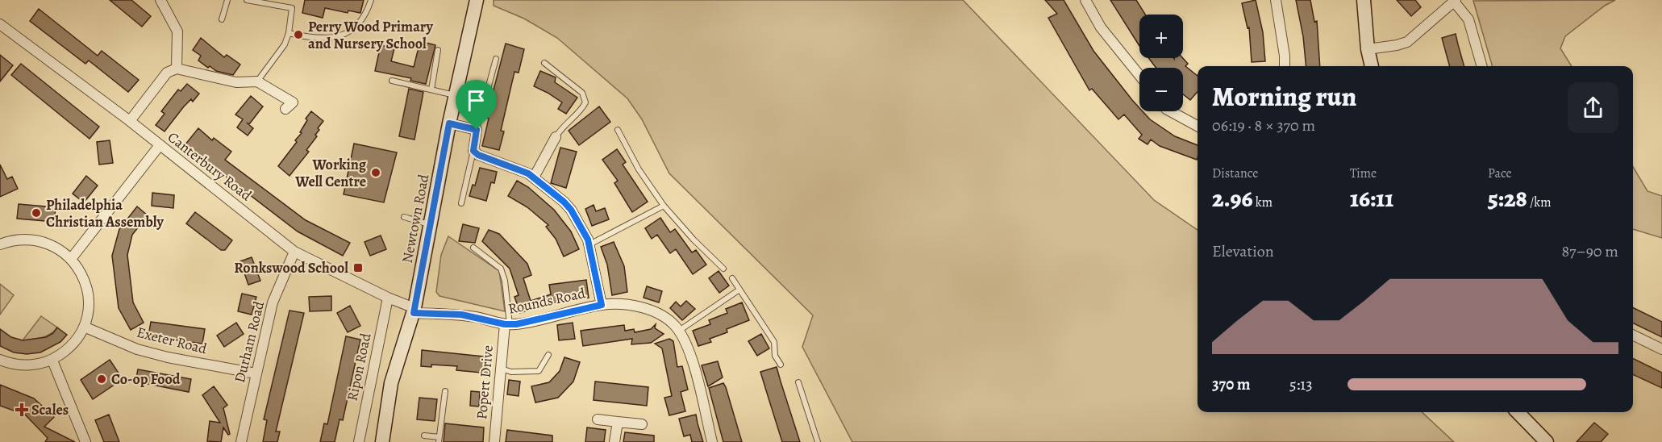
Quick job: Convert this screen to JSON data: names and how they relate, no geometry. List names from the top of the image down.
{
  "streets": {
    "main road": ["Newtown Road"],
    "street": [
      "Canterbury Road",
      "Rounds Road",
      "Exeter Road",
      "Durham Road",
      "Ripon Road",
      "Popert Drive"
    ]
  },
  "crossings": [
    ["Canterbury Road", "Newtown Road"],
    ["Canterbury Road", "Rounds Road"],
    ["Canterbury Road", "Durham Road"],
    ["Canterbury Road", "Ripon Road"],
    ["Newtown Road", "Rounds Road"],
    ["Rounds Road", "Popert Drive"],
    ["Exeter Road", "Durham Road"]
  ],
  "places": {
    "other": [
      "Perry Wood Primary and Nursery School",
      "Working Well Centre",
      "Philadelphia Christian Assembly",
      "Co-op Food"
    ],
    "transit": ["Ronkswood School"],
    "health": ["Scales"]
  },
  "page": {
    "map_buttons": ["+", "−"],
    "heading": ["Morning run", "06:19 · 8 × 370 m"],
    "stats": [
      ["Distance", "2.96 km"],
      ["Time", "16:11"],
      ["Pace", "5:28 /km"]
    ],
    "chart": ["Elevation", "87–90 m"],
    "list": [
      {
        "name": "370 m",
        "note": "5:13"
      }
    ]
  }
}
